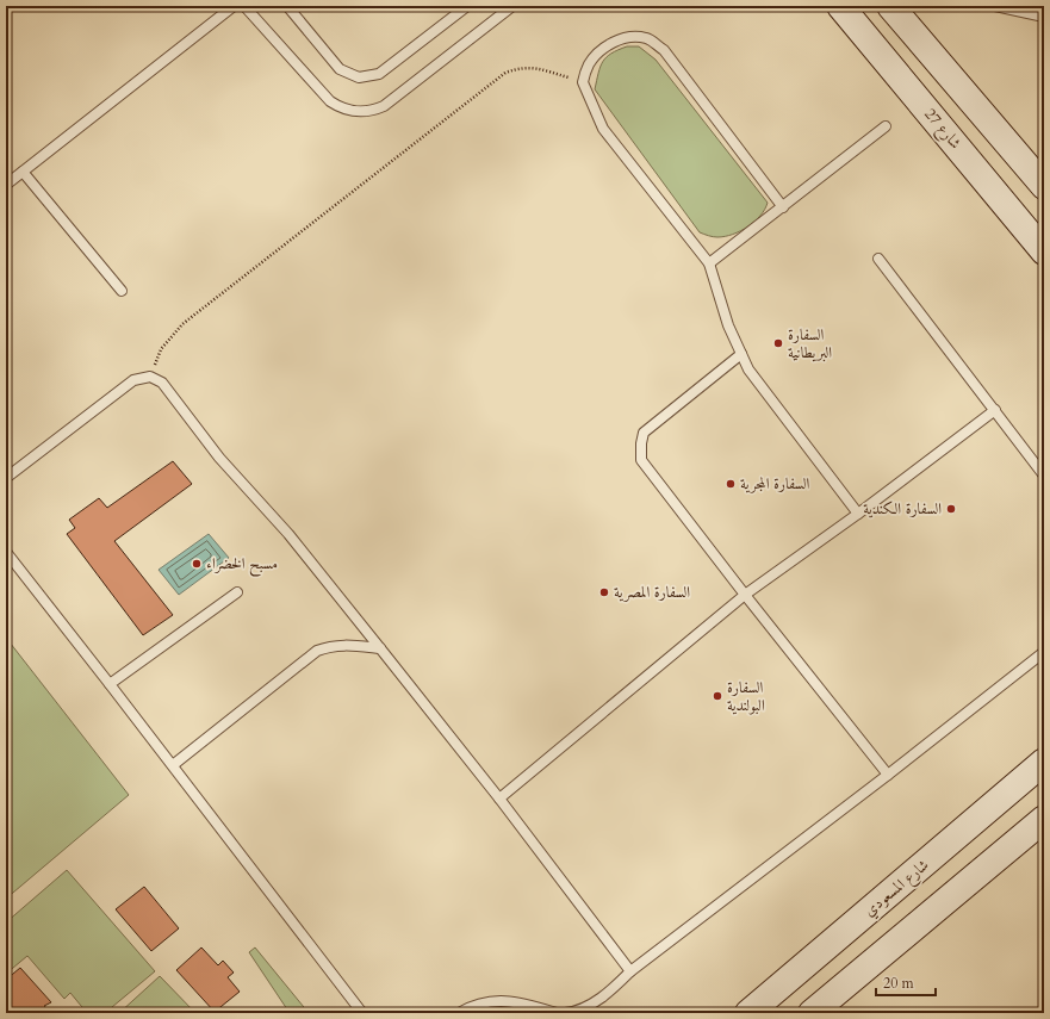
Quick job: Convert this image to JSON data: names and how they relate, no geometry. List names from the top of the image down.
{
  "streets": {
    "main road": ["شارع 27", "شارع المسعودي"]
  },
  "places": [
    "السفارة البريطانية",
    "السفارة المجرية",
    "السفارة الكندية",
    "مسبح الخضراء",
    "السفارة المصرية",
    "السفارة البولندية"
  ],
  "scale_bar": "20 m"
}
